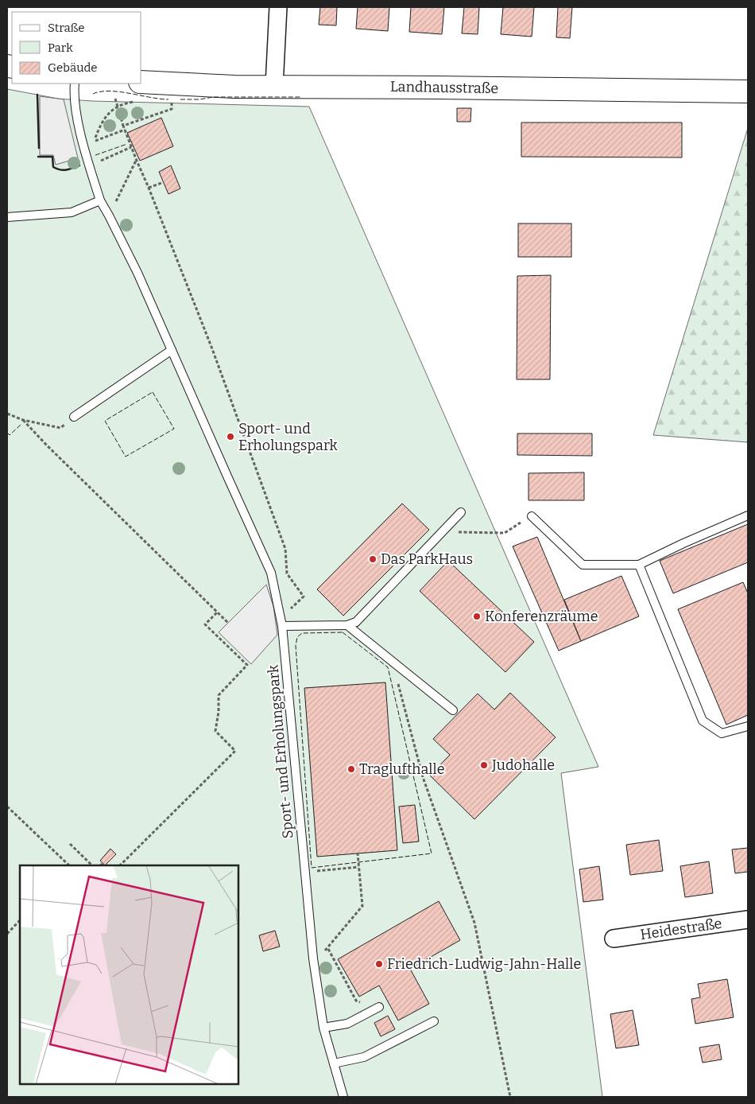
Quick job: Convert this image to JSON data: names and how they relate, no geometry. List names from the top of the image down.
{
  "streets": {
    "street": ["Landhausstraße", "Heidestraße"],
    "lane": ["Sport- und Erholungspark"]
  },
  "places": [
    "Sport- und Erholungspark",
    "Das ParkHaus",
    "Konferenzräume",
    "Judohalle",
    "Traglufthalle",
    "Friedrich-Ludwig-Jahn-Halle"
  ],
  "legend": ["Straße", "Park", "Gebäude"]
}
